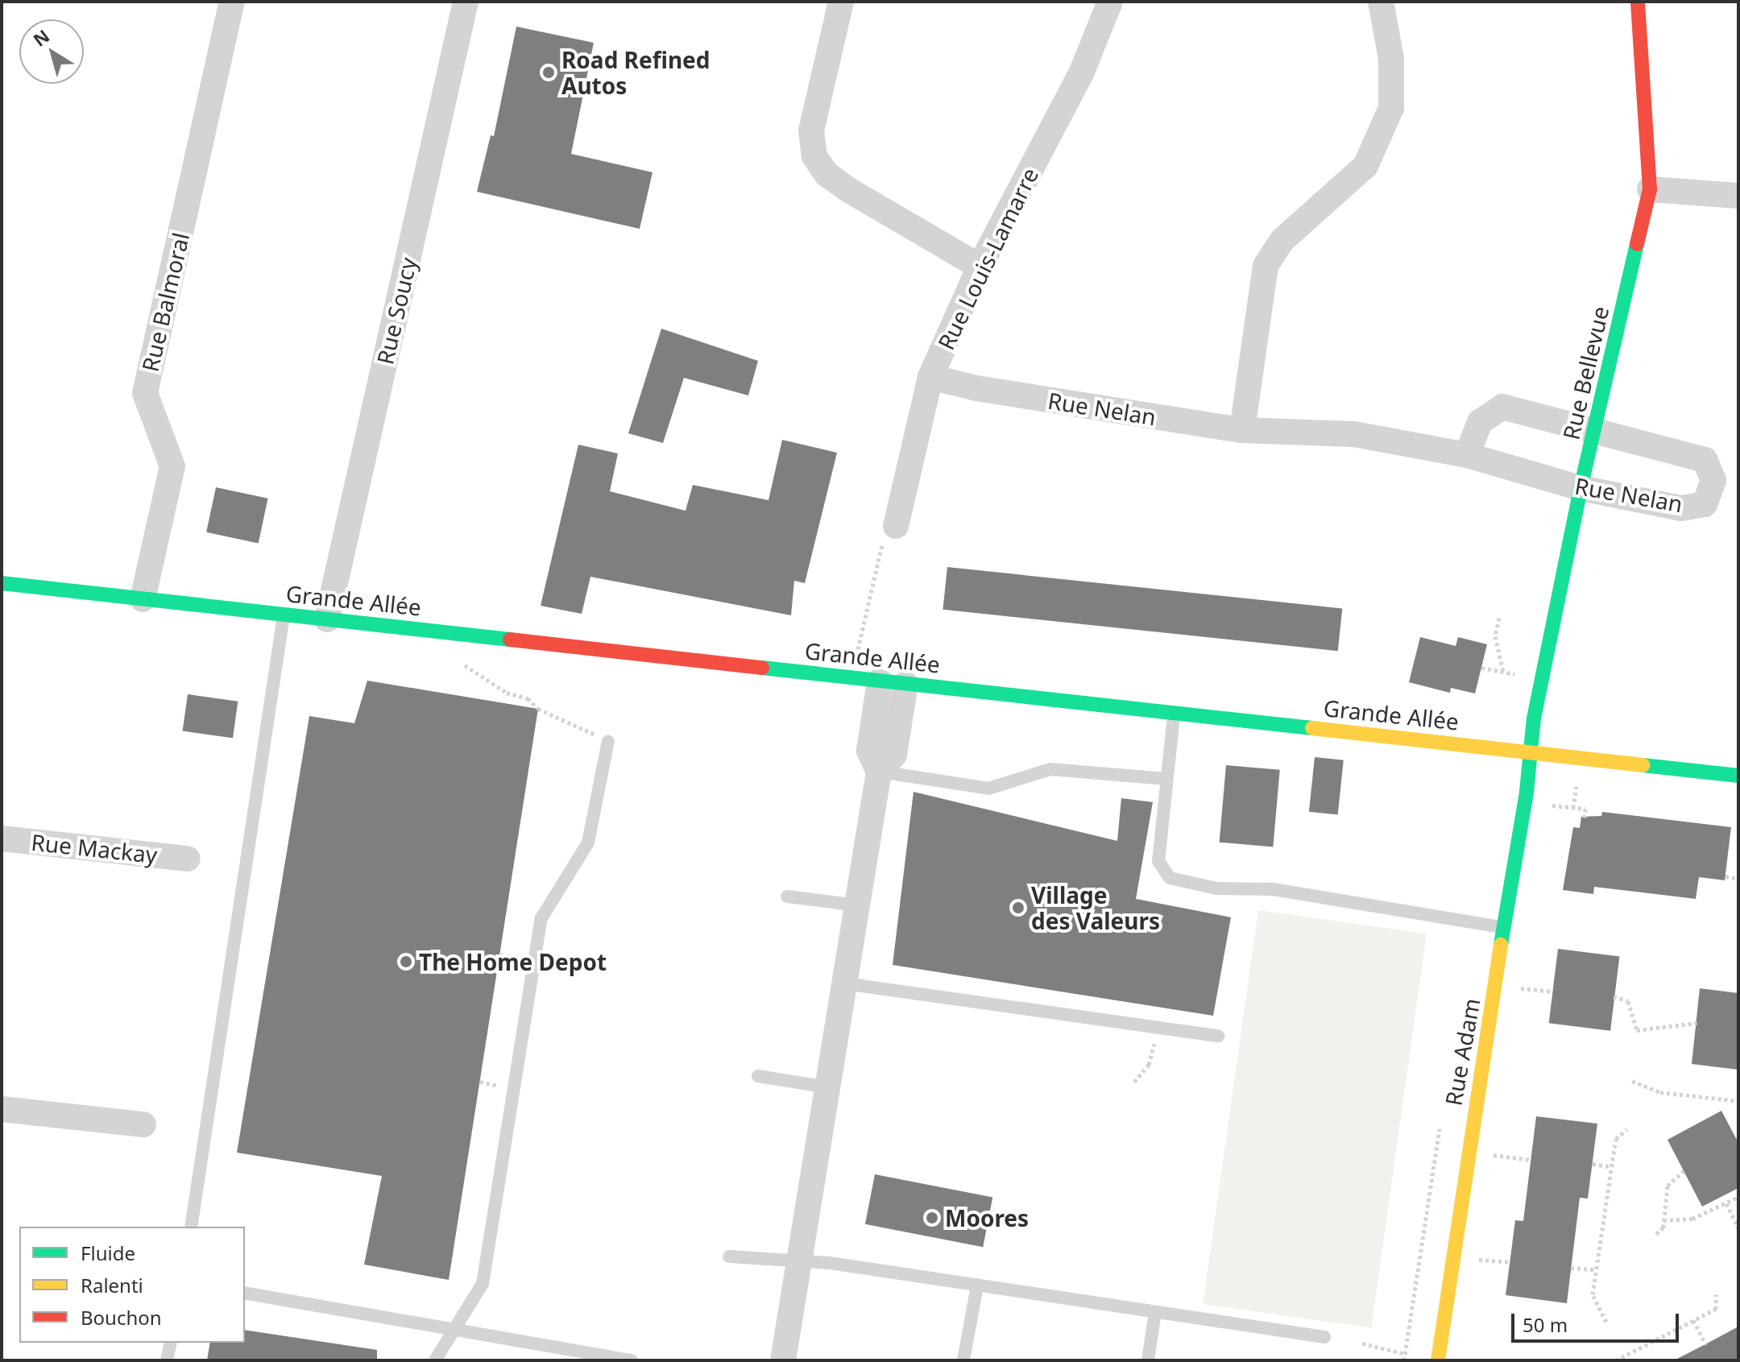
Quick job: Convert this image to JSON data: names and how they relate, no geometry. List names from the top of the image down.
{
  "streets": {
    "main road": ["Rue Bellevue", "Grande Allée", "Rue Adam"],
    "street": [
      "Rue Louis-Lamarre",
      "Rue Balmoral",
      "Rue Soucy",
      "Rue Nelan",
      "Rue Mackay"
    ]
  },
  "crossings": [
    ["Rue Louis-Lamarre", "Rue Nelan"],
    ["Rue Balmoral", "Grande Allée"],
    ["Rue Soucy", "Grande Allée"],
    ["Rue Bellevue", "Rue Nelan"],
    ["Rue Bellevue", "Grande Allée"],
    ["Rue Bellevue", "Rue Adam"],
    ["Grande Allée", "Rue Adam"]
  ],
  "places": [
    "Road Refined Autos",
    "Village des Valeurs",
    "The Home Depot",
    "Moores"
  ],
  "legend": ["Fluide", "Ralenti", "Bouchon"],
  "scale_bar": "50 m",
  "north": "top left"
}
